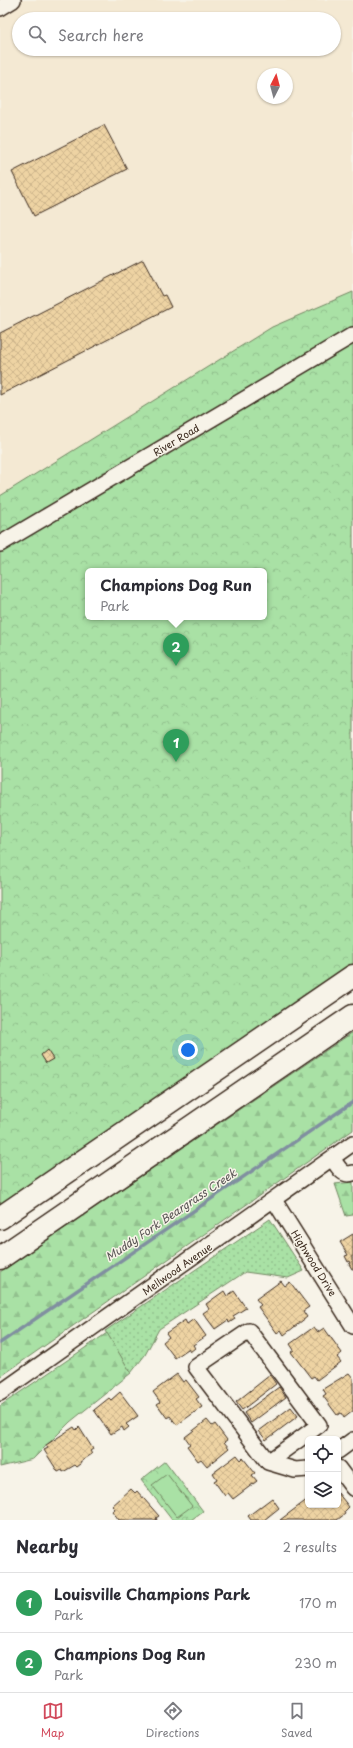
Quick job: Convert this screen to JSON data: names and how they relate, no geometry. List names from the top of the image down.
{
  "streets": {
    "street": ["River Road", "Highwood Drive", "Mellwood Avenue"]
  },
  "crossings": [
    ["Highwood Drive", "Mellwood Avenue"]
  ],
  "water": ["Muddy Fork Beargrass Creek"],
  "north": "top",
  "page": {
    "search": "Search here",
    "popup": ["Champions Dog Run", "Park"],
    "pins": ["2", "1"],
    "heading": ["Nearby", "2 results"],
    "list": [
      {
        "mark": "1",
        "name": "Louisville Champions Park",
        "note": "Park",
        "value": "170 m"
      },
      {
        "mark": "2",
        "name": "Champions Dog Run",
        "note": "Park",
        "value": "230 m"
      }
    ],
    "nav": ["Map", "Directions", "Saved"]
  }
}
